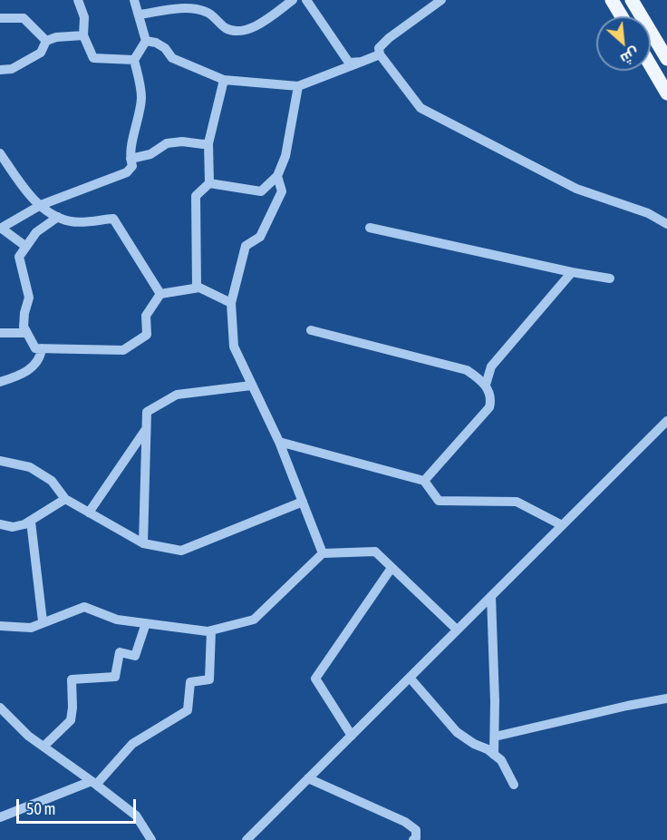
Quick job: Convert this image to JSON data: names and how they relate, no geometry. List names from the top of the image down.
{
  "scale_bar": "50 m",
  "north": "bottom right"
}
